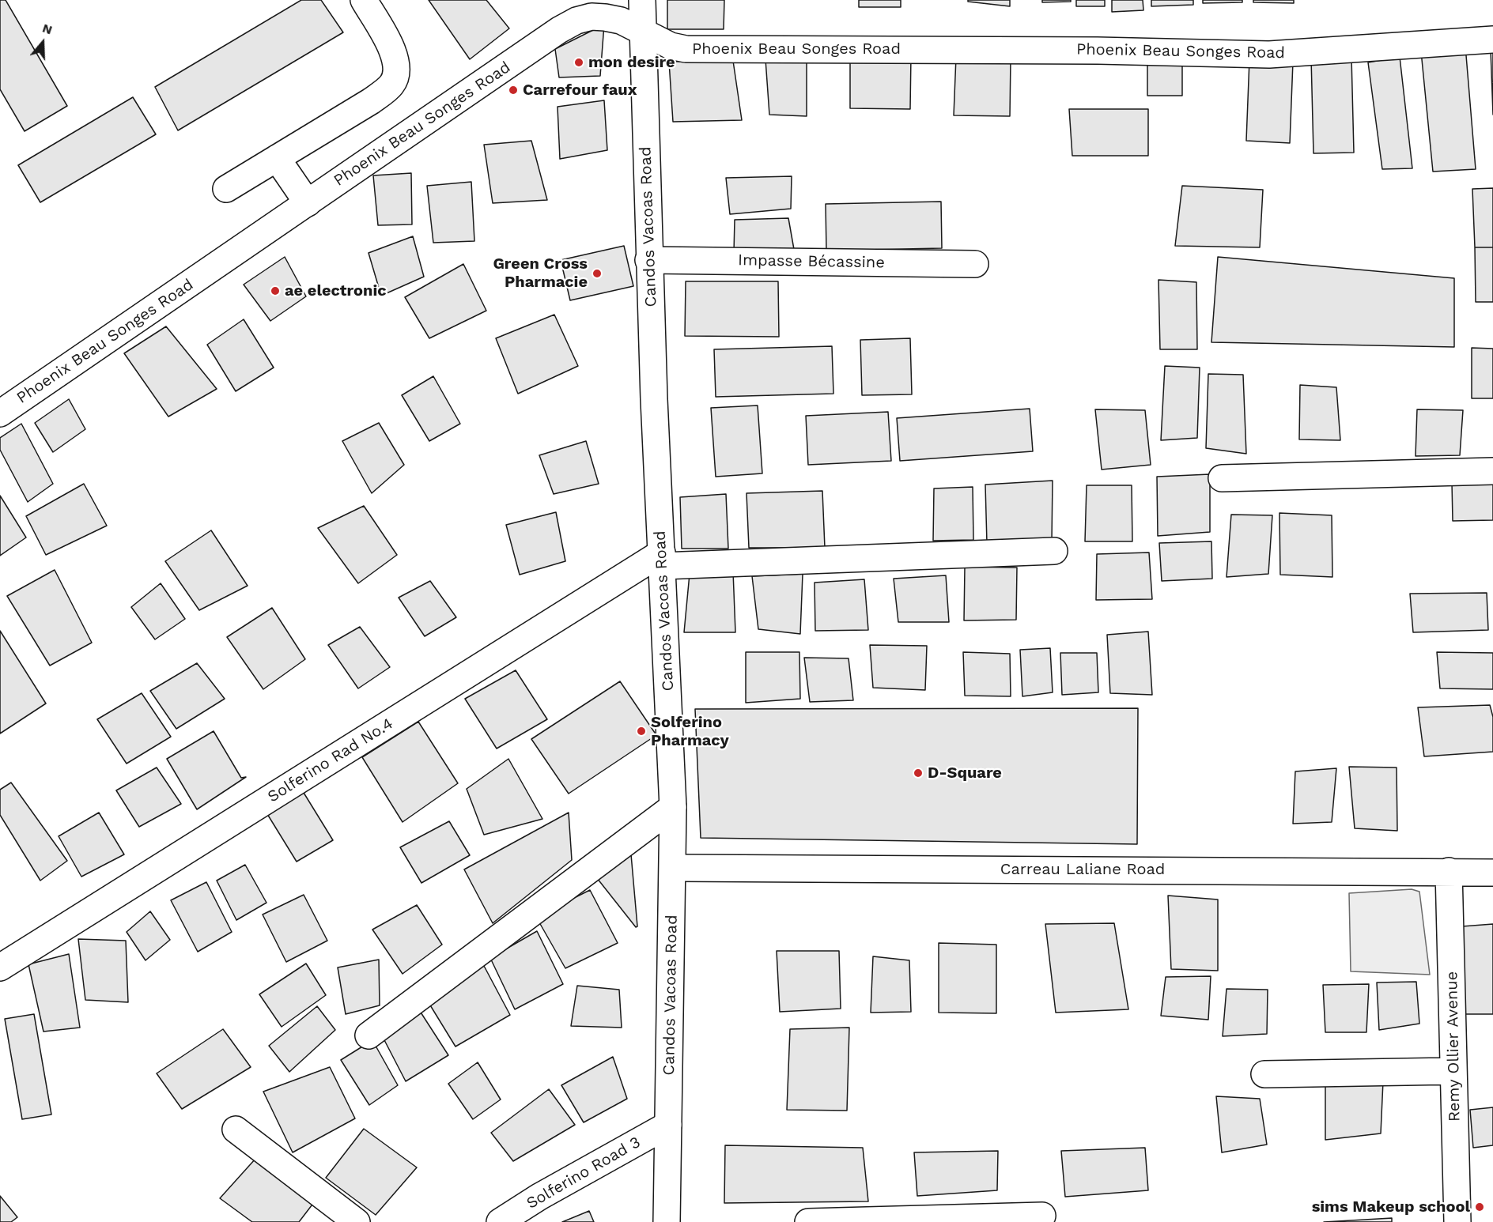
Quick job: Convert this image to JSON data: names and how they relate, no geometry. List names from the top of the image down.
{
  "streets": {
    "street": [
      "Phoenix Beau Songes Road",
      "Candos Vacoas Road",
      "Impasse Bécassine",
      "Solferino Rad No.4",
      "Carreau Laliane Road",
      "Remy Ollier Avenue",
      "Solferino Road 3"
    ]
  },
  "crossings": [
    ["Phoenix Beau Songes Road", "Candos Vacoas Road"],
    ["Candos Vacoas Road", "Impasse Bécassine"],
    ["Candos Vacoas Road", "Solferino Rad No.4"],
    ["Candos Vacoas Road", "Carreau Laliane Road"],
    ["Candos Vacoas Road", "Solferino Road 3"],
    ["Carreau Laliane Road", "Remy Ollier Avenue"]
  ],
  "places": [
    "mon desire",
    "Carrefour faux",
    "Green Cross Pharmacie",
    "ae electronic",
    "Solferino Pharmacy",
    "D-Square",
    "sims Makeup school"
  ],
  "north": "top"
}
